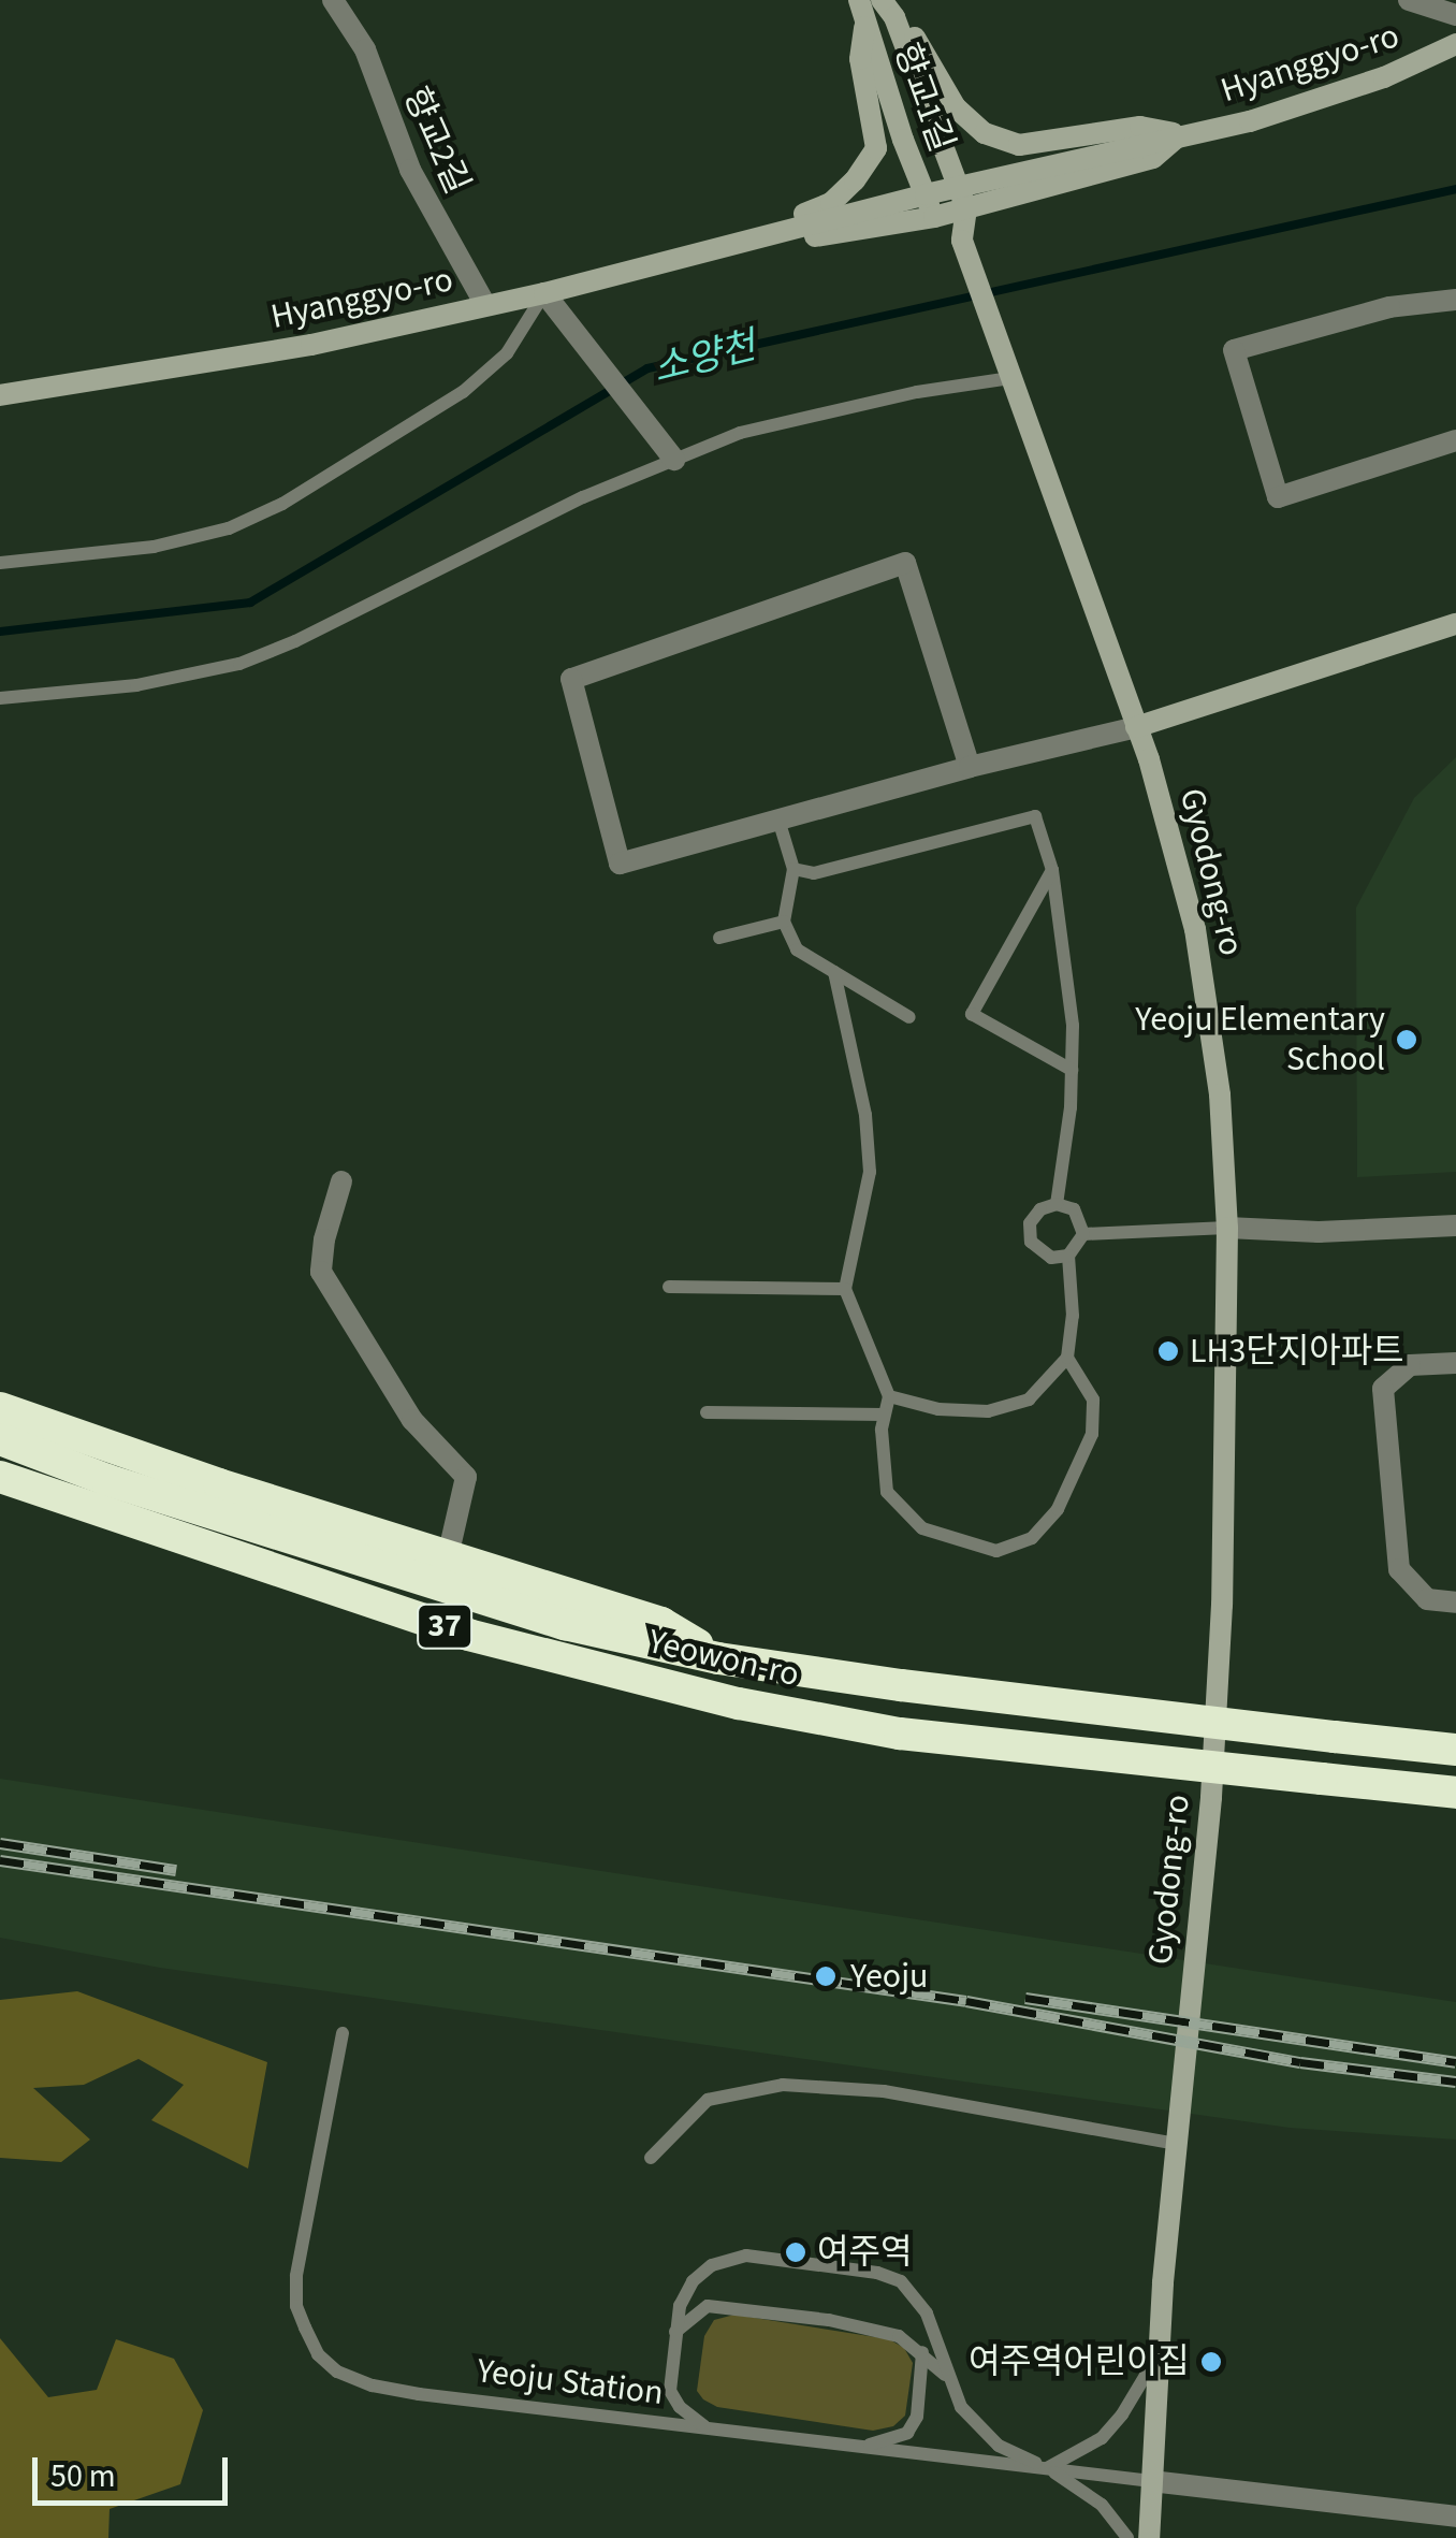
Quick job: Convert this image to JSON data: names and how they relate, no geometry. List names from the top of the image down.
{
  "streets": {
    "highway": ["37", "Yeowon-ro"],
    "street": [
      "Hyanggyo-ro",
      "향교1길",
      "향교2길",
      "Gyodong-ro"
    ],
    "lane": ["Yeoju Station"]
  },
  "crossings": [
    ["Hyanggyo-ro", "향교1길"],
    ["Hyanggyo-ro", "향교2길"],
    ["Gyodong-ro", "Yeoju Station"]
  ],
  "water": ["소양천"],
  "places": [
    "Yeoju Elementary School",
    "LH3단지아파트",
    "Yeoju",
    "여주역",
    "여주역어린이집"
  ],
  "scale_bar": "50 m"
}
